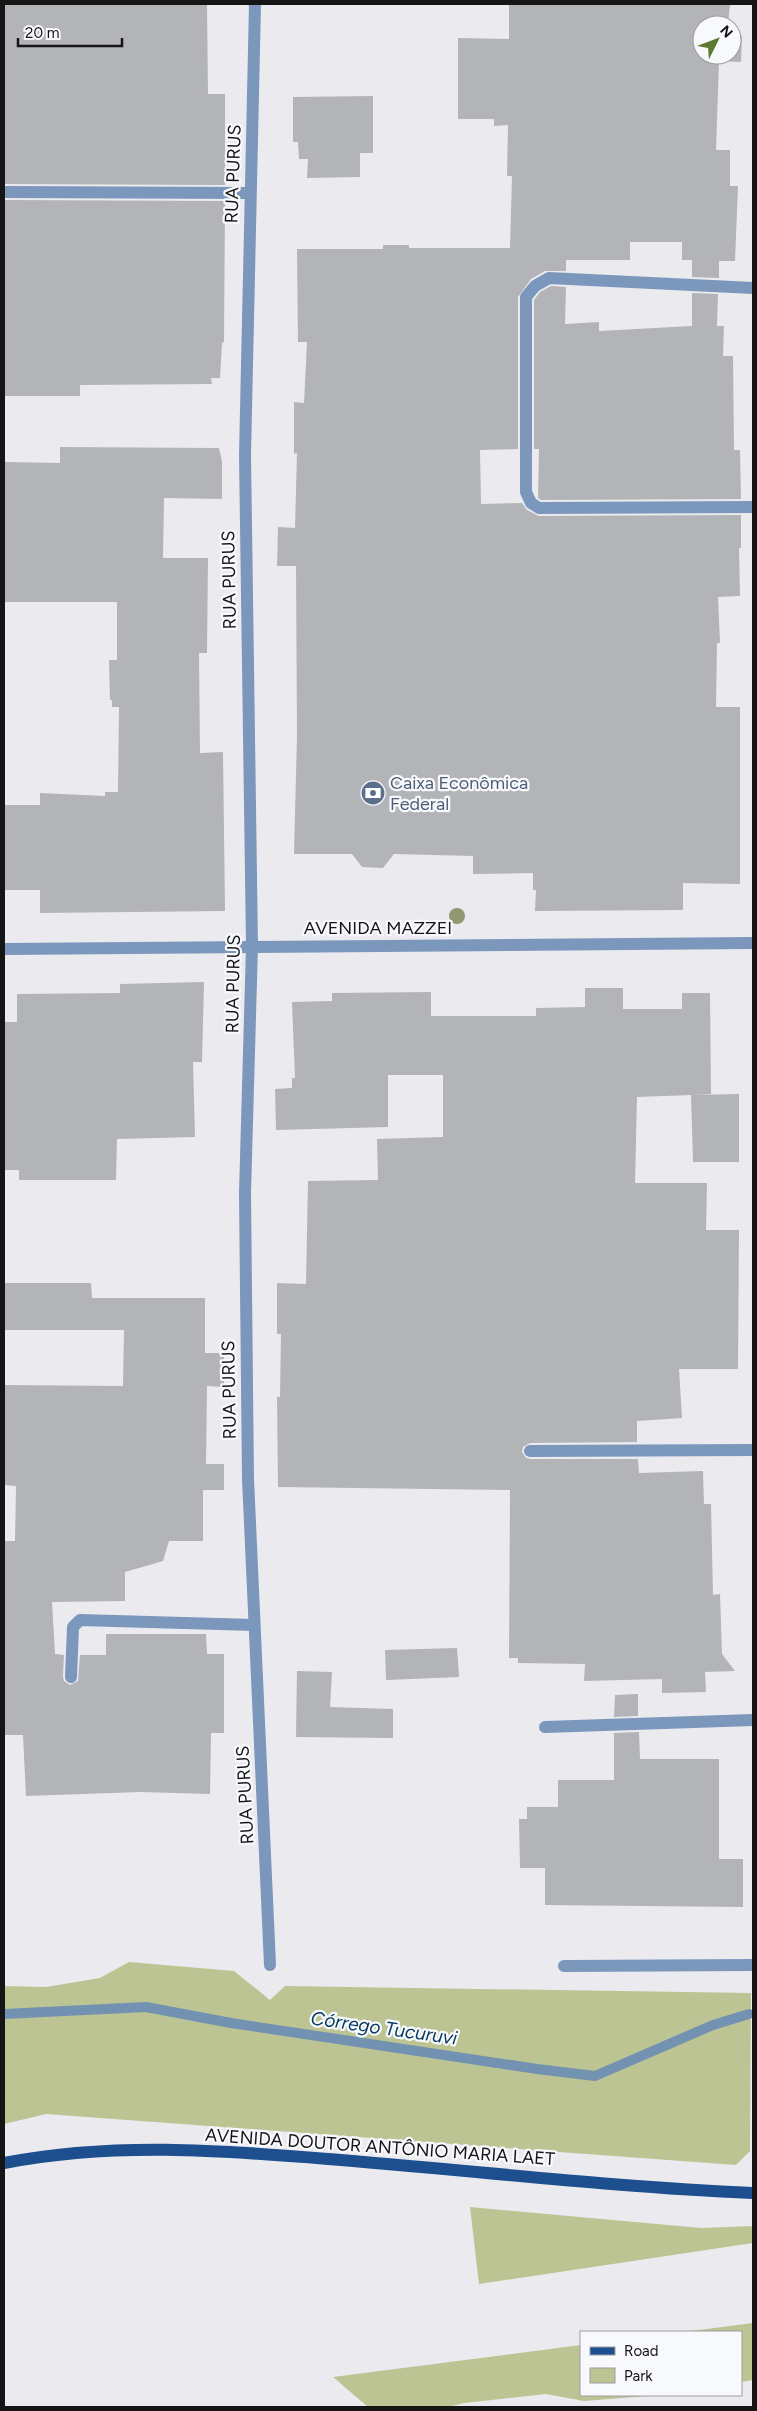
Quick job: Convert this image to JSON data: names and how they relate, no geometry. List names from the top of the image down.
{
  "streets": {
    "main road": ["AVENIDA DOUTOR ANTÔNIO MARIA LAET"],
    "street": ["RUA PURUS", "AVENIDA MAZZEI"]
  },
  "crossings": [
    ["RUA PURUS", "AVENIDA MAZZEI"]
  ],
  "water": ["Córrego Tucuruvi"],
  "places": {
    "bank": ["Caixa Econômica Federal"]
  },
  "legend": ["Road", "Park"],
  "scale_bar": "20 m",
  "north": "top right"
}
